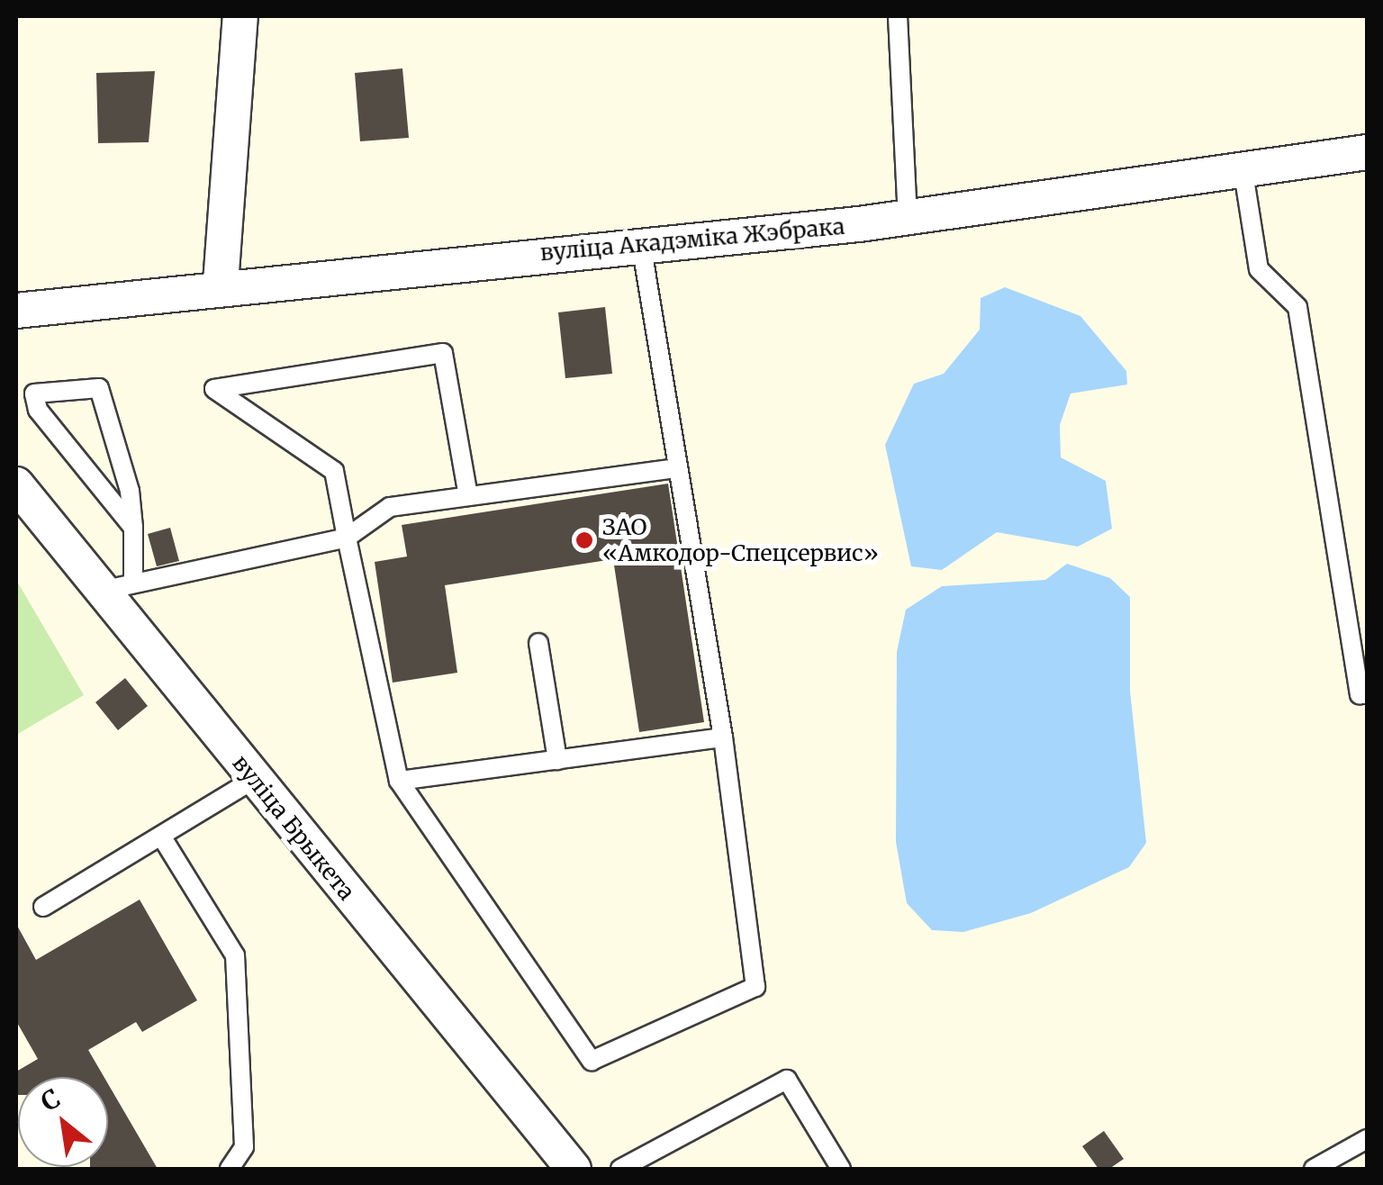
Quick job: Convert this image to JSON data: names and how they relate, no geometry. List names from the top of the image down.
{
  "streets": {
    "street": ["вуліца Акадэміка Жэбрака", "вуліца Брыкета"]
  },
  "places": ["ЗАО «Амкодор-Спецсервис»"],
  "north": "top left"
}
